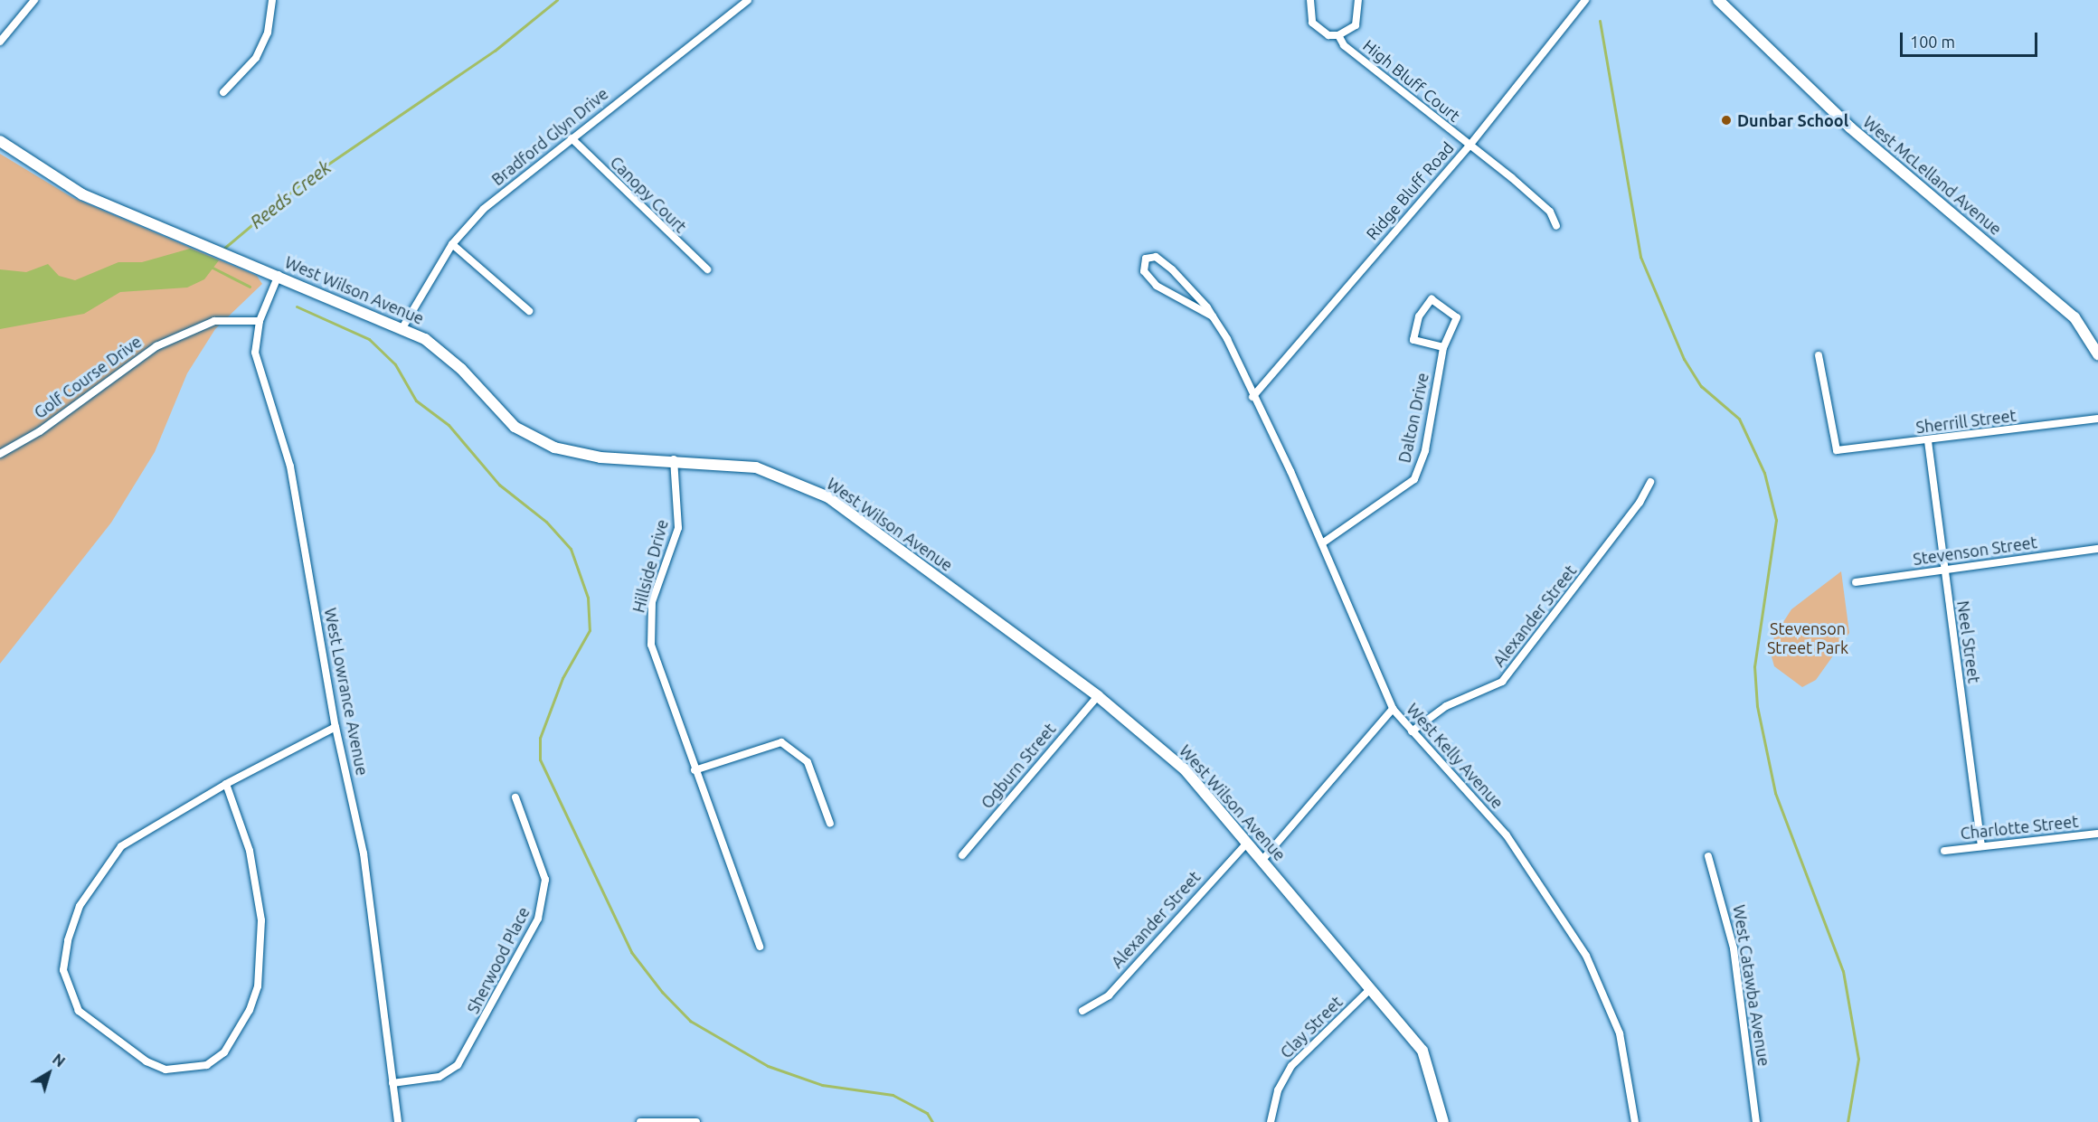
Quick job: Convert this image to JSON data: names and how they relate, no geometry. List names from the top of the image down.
{
  "streets": {
    "street": [
      "High Bluff Court",
      "Bradford Glyn Drive",
      "West McLelland Avenue",
      "Ridge Bluff Road",
      "Canopy Court",
      "West Wilson Avenue",
      "Golf Course Drive",
      "Dalton Drive",
      "Sherrill Street",
      "Stevenson Street",
      "Hillside Drive",
      "Alexander Street",
      "Neel Street",
      "West Lowrance Avenue",
      "West Kelly Avenue",
      "Ogburn Street",
      "Charlotte Street",
      "Sherwood Place",
      "West Catawba Avenue",
      "Clay Street"
    ]
  },
  "crossings": [
    ["High Bluff Court", "Ridge Bluff Road"],
    ["Bradford Glyn Drive", "Canopy Court"],
    ["Bradford Glyn Drive", "West Wilson Avenue"],
    ["Ridge Bluff Road", "West Kelly Avenue"],
    ["West Wilson Avenue", "Hillside Drive"],
    ["West Wilson Avenue", "Alexander Street"],
    ["West Wilson Avenue", "West Lowrance Avenue"],
    ["West Wilson Avenue", "Ogburn Street"],
    ["West Wilson Avenue", "Clay Street"],
    ["Golf Course Drive", "West Lowrance Avenue"],
    ["Dalton Drive", "West Kelly Avenue"],
    ["Sherrill Street", "Neel Street"],
    ["Stevenson Street", "Neel Street"],
    ["Alexander Street", "West Kelly Avenue"],
    ["Neel Street", "Charlotte Street"],
    ["West Lowrance Avenue", "Sherwood Place"]
  ],
  "water": ["Reeds Creek"],
  "parks": ["Stevenson Street Park"],
  "places": ["Dunbar School"],
  "scale_bar": "100 m",
  "north": "top right"
}
